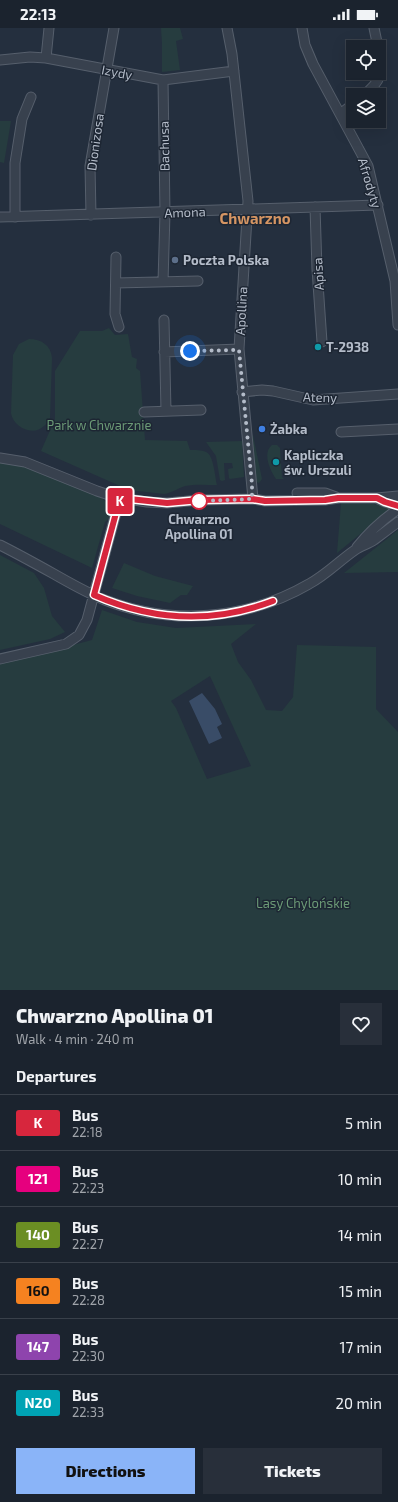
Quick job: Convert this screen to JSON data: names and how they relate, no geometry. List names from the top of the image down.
{
  "streets": {
    "street": [
      "Izydy",
      "Dionizosa",
      "Bachusa",
      "Afrodyty",
      "Amona",
      "Apisa",
      "Apollina",
      "Ateny"
    ]
  },
  "crossings": [
    ["Izydy", "Dionizosa"],
    ["Izydy", "Bachusa"],
    ["Izydy", "Apollina"],
    ["Dionizosa", "Amona"],
    ["Bachusa", "Amona"],
    ["Afrodyty", "Amona"],
    ["Amona", "Apisa"],
    ["Amona", "Apollina"],
    ["Apollina", "Ateny"]
  ],
  "districts": ["Chwarzno"],
  "parks": ["Park w Chwarznie", "Lasy Chylońskie"],
  "places": [
    "Poczta Polska",
    "T-2938",
    "Żabka",
    "Kapliczka św. Urszuli",
    "Chwarzno Apollina 01"
  ],
  "lines": ["bus line K"],
  "page": {
    "status": "22:13",
    "on_map": "K",
    "heading": [
      ["Chwarzno Apollina 01", "Walk · 4 min · 240 m"],
      "Departures"
    ],
    "list": [
      {
        "mark": "K",
        "name": "Bus",
        "note": "22:18",
        "value": "5 min"
      },
      {
        "mark": "121",
        "name": "Bus",
        "note": "22:23",
        "value": "10 min"
      },
      {
        "mark": "140",
        "name": "Bus",
        "note": "22:27",
        "value": "14 min"
      },
      {
        "mark": "160",
        "name": "Bus",
        "note": "22:28",
        "value": "15 min"
      },
      {
        "mark": "147",
        "name": "Bus",
        "note": "22:30",
        "value": "17 min"
      },
      {
        "mark": "N20",
        "name": "Bus",
        "note": "22:33",
        "value": "20 min"
      }
    ],
    "buttons": ["Directions", "Tickets"]
  }
}
